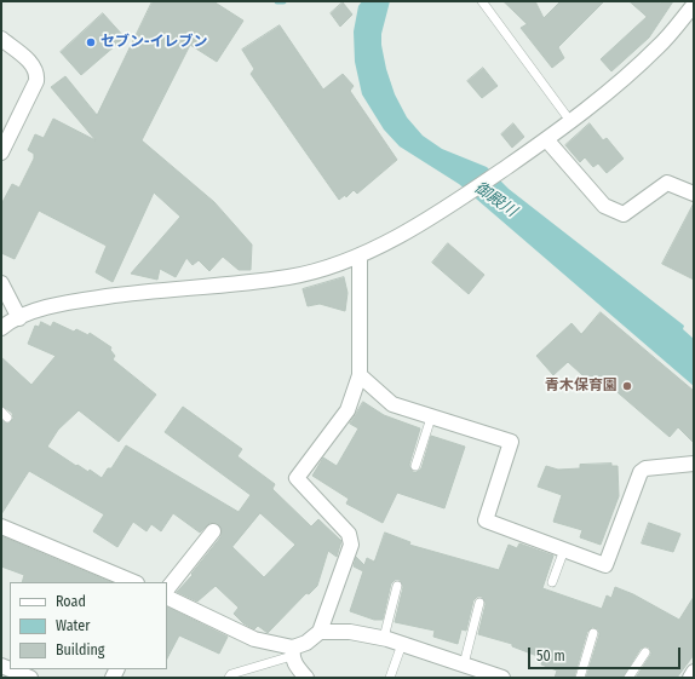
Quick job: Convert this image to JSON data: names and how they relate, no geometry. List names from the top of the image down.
{
  "water": ["御殿川"],
  "places": ["セブン-イレブン", "青木保育園"],
  "legend": ["Road", "Water", "Building"],
  "scale_bar": "50 m"
}
